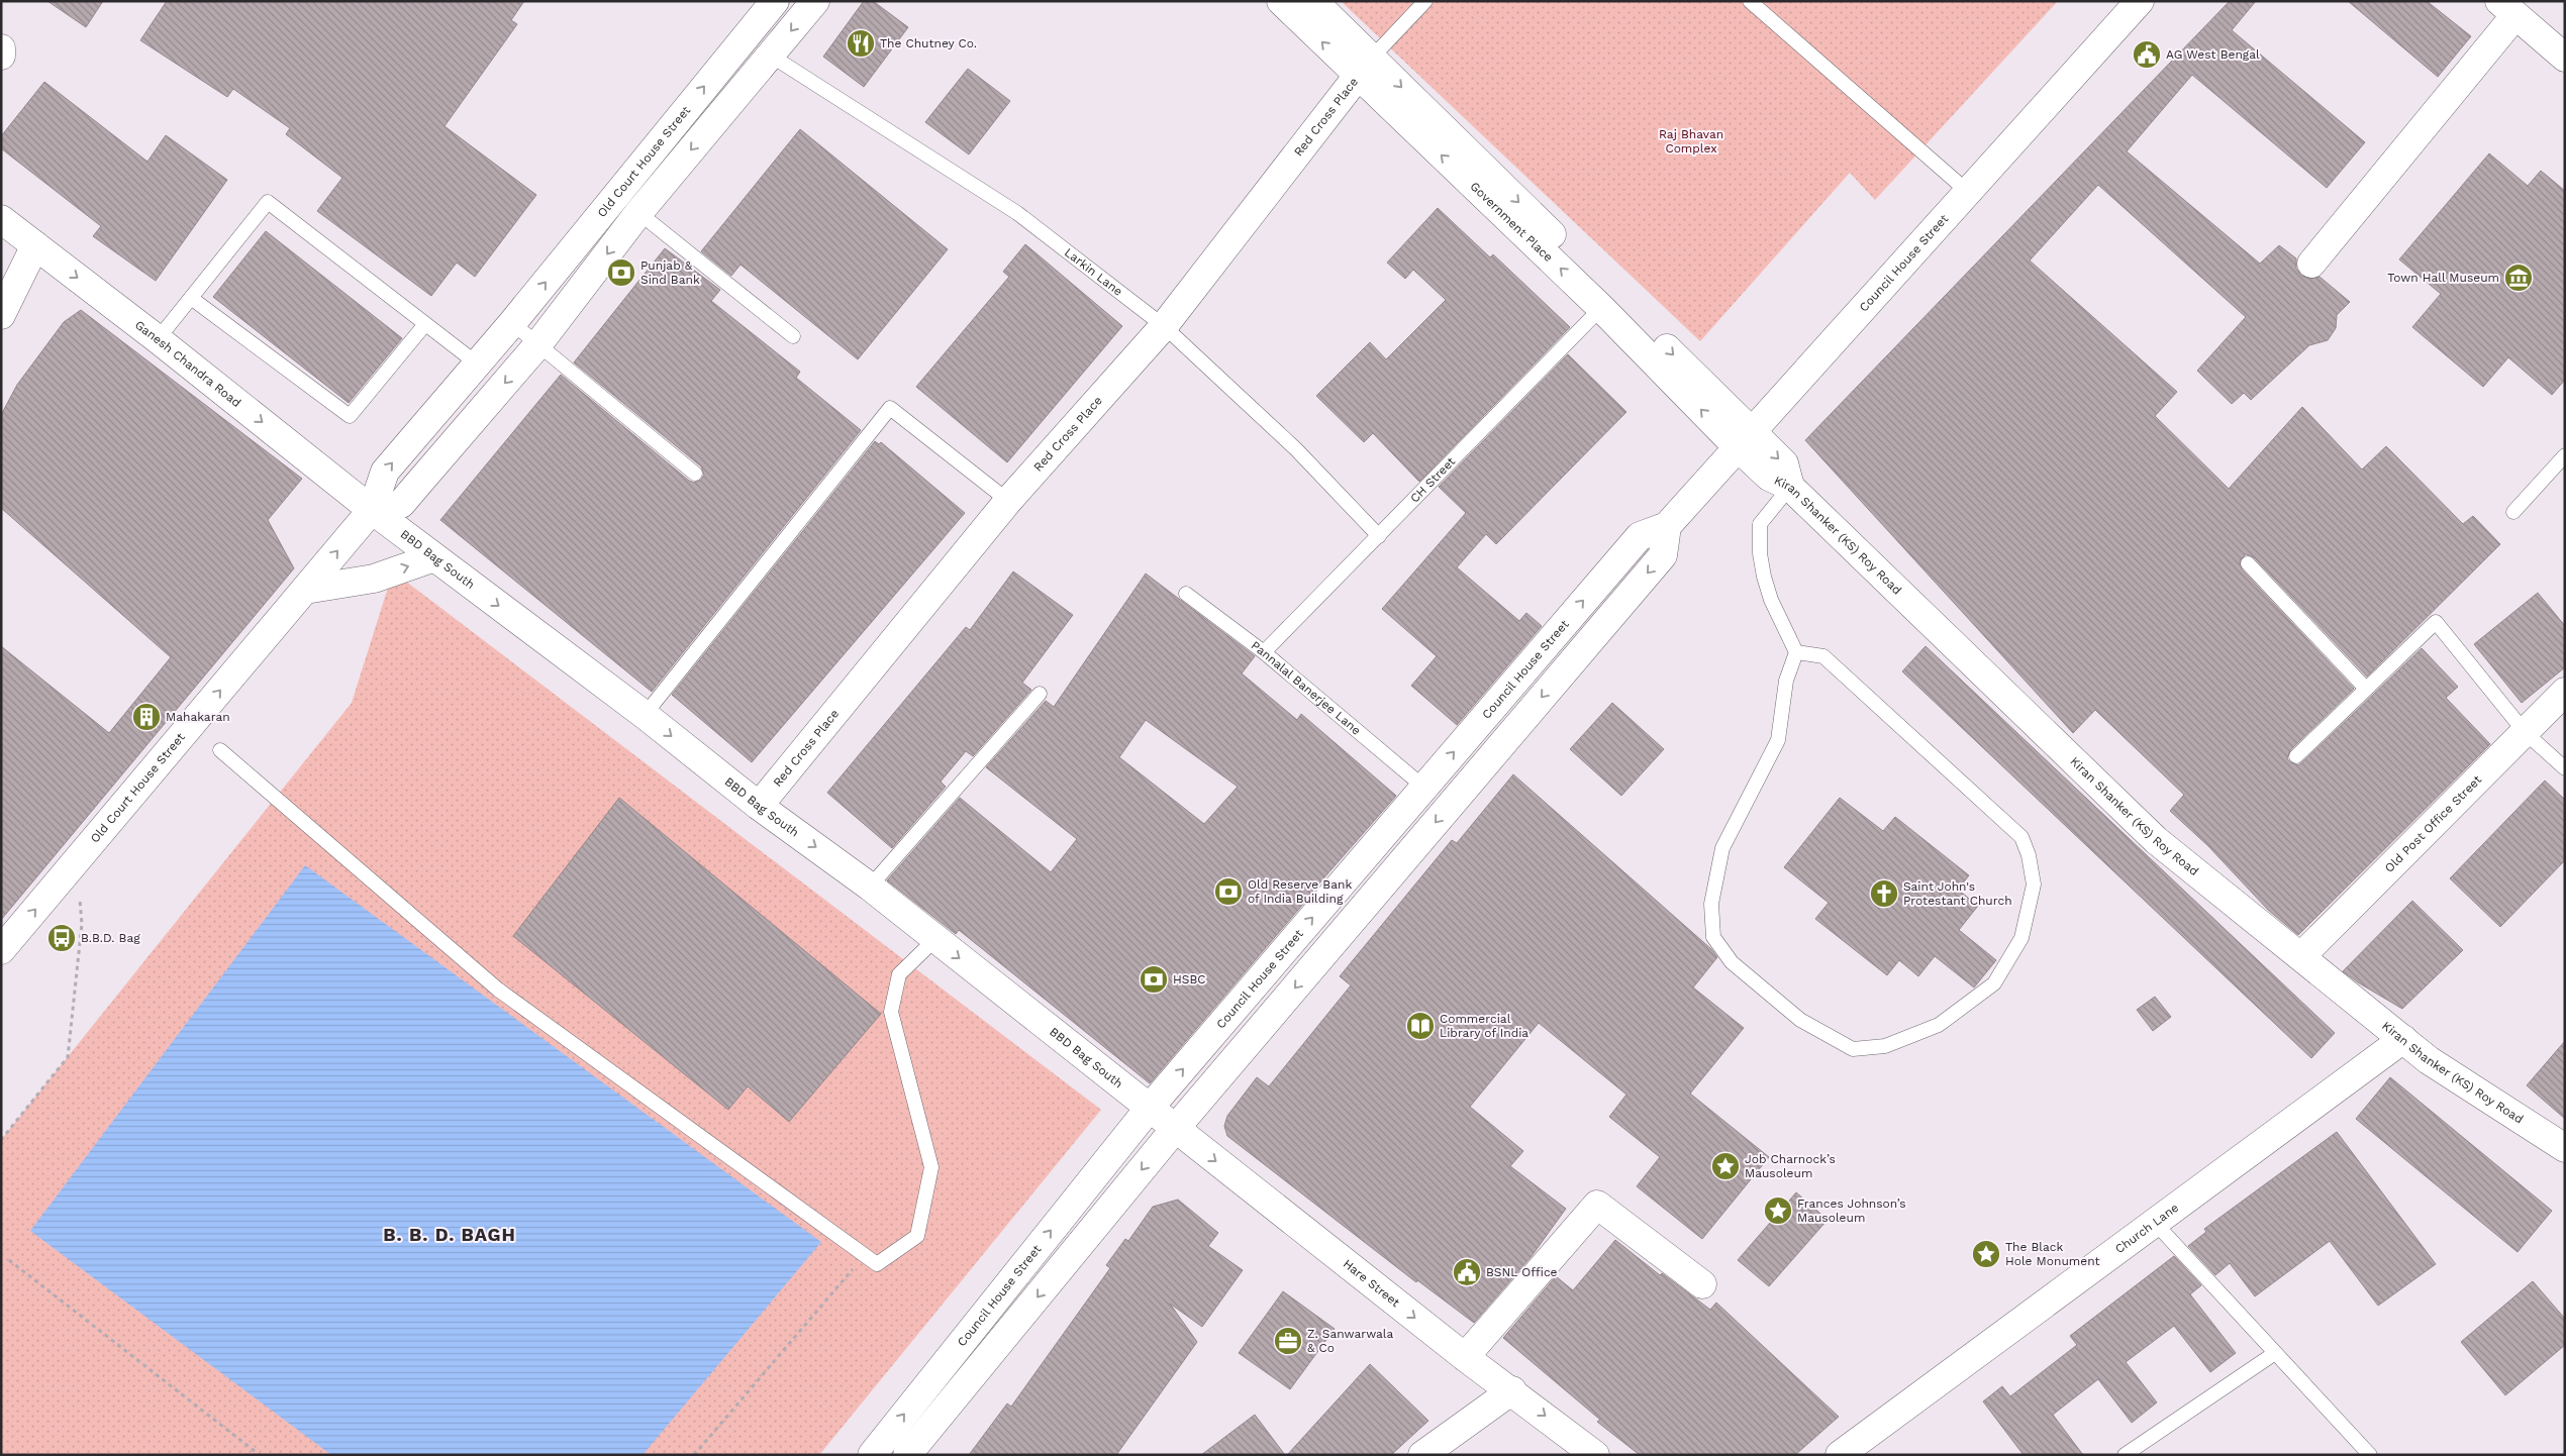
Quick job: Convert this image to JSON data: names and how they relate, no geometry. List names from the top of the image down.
{
  "streets": {
    "street": [
      "Red Cross Place",
      "Old Court House Street",
      "Government Place",
      "Council House Street",
      "Ganesh Chandra Road",
      "Kiran Shanker (KS) Roy Road",
      "BBD Bag South",
      "Old Post Office Street",
      "Church Lane",
      "Hare Street"
    ],
    "lane": ["Larkin Lane", "CH Street", "Pannalal Banerjee Lane"]
  },
  "crossings": [
    ["Red Cross Place", "Government Place"],
    ["Red Cross Place", "Larkin Lane"],
    ["Red Cross Place", "BBD Bag South"],
    ["Old Court House Street", "Ganesh Chandra Road"],
    ["Old Court House Street", "BBD Bag South"],
    ["Government Place", "Council House Street"],
    ["Government Place", "CH Street"],
    ["Government Place", "Kiran Shanker (KS) Roy Road"],
    ["Council House Street", "Kiran Shanker (KS) Roy Road"],
    ["Council House Street", "BBD Bag South"],
    ["Council House Street", "Pannalal Banerjee Lane"],
    ["Council House Street", "Hare Street"],
    ["Larkin Lane", "CH Street"],
    ["Ganesh Chandra Road", "BBD Bag South"],
    ["CH Street", "Pannalal Banerjee Lane"],
    ["Kiran Shanker (KS) Roy Road", "Old Post Office Street"],
    ["Kiran Shanker (KS) Roy Road", "Church Lane"],
    ["BBD Bag South", "Hare Street"]
  ],
  "one_way": ["Ganesh Chandra Road", "BBD Bag South", "Hare Street"],
  "districts": ["B. B. D. BAGH"],
  "parks": ["Raj Bhavan Complex"],
  "places": {
    "restaurant": ["The Chutney Co."],
    "public building": ["AG West Bengal", "BSNL Office"],
    "bank": ["Punjab & Sind Bank", "Old Reserve Bank of India Building", "HSBC"],
    "museum": ["Town Hall Museum"],
    "building": ["Mahakaran"],
    "church": ["Saint John's Protestant Church"],
    "bus stop": ["B.B.D. Bag"],
    "library": ["Commercial Library of India"],
    "place": ["Job Charnock’s Mausoleum", "Frances Johnson’s Mausoleum", "The Black Hole Monument"],
    "office": ["Z. Sanwarwala & Co"]
  }
}
